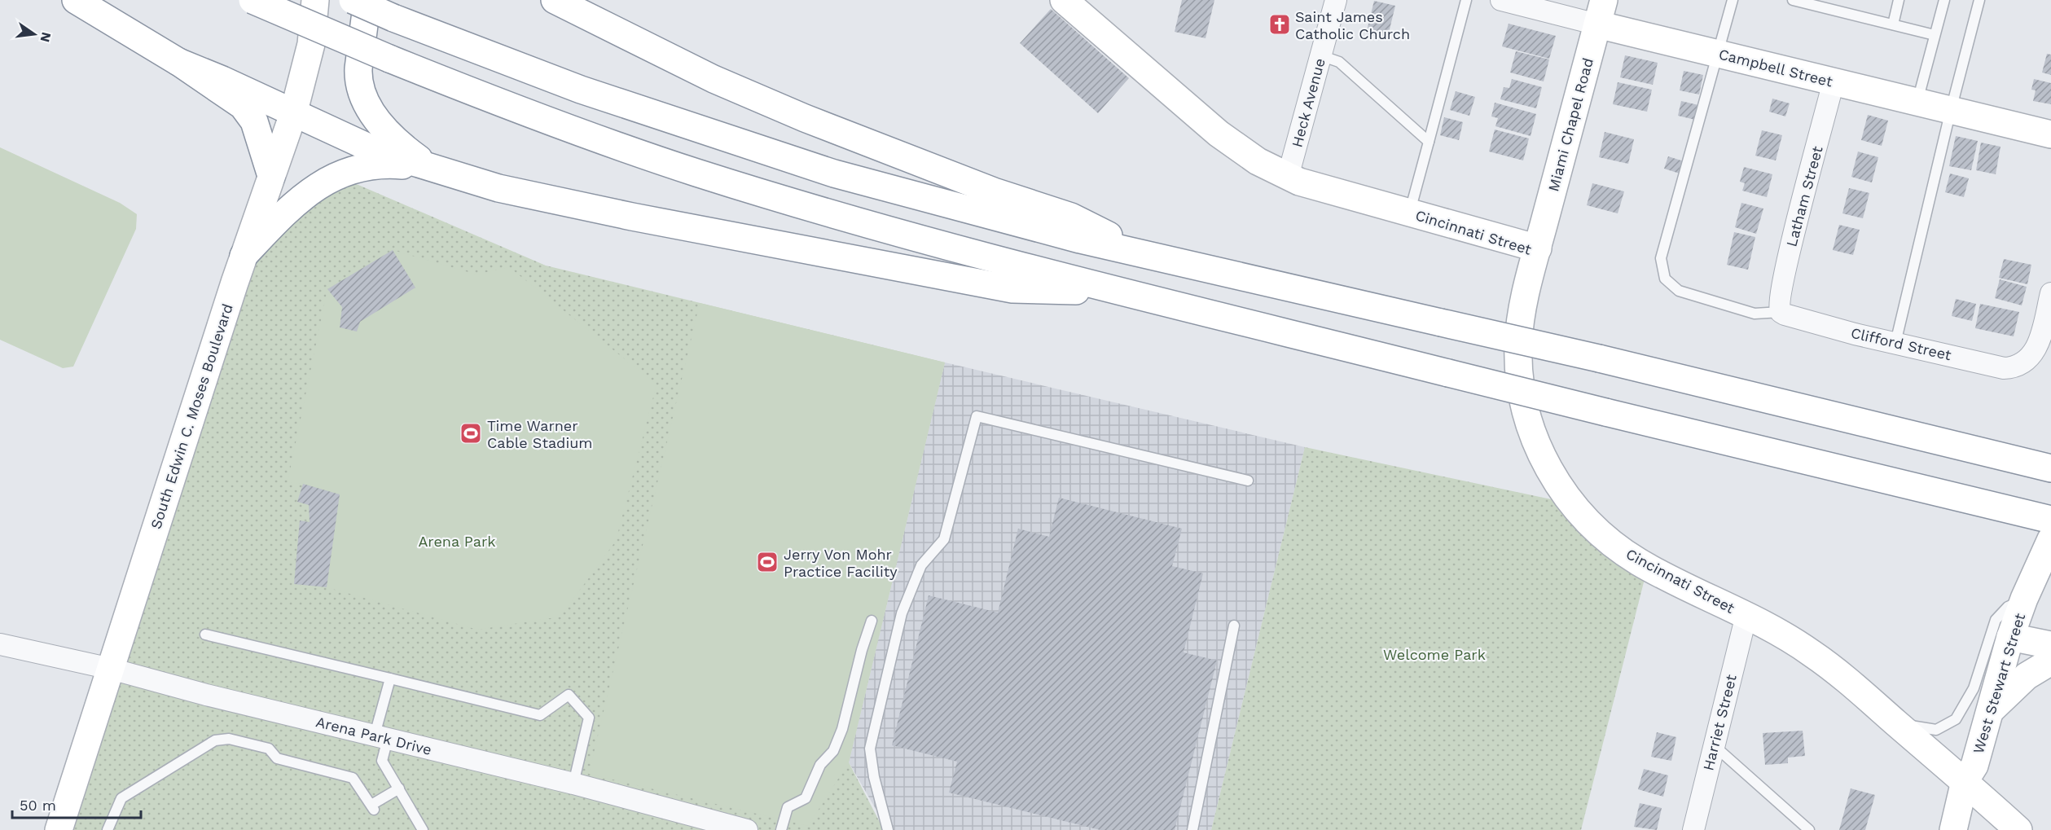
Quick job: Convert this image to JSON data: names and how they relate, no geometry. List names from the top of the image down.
{
  "streets": {
    "main road": [
      "Campbell Street",
      "Miami Chapel Road",
      "Cincinnati Street",
      "South Edwin C. Moses Boulevard",
      "West Stewart Street"
    ],
    "street": [
      "Heck Avenue",
      "Latham Street",
      "Clifford Street",
      "Harriet Street",
      "Arena Park Drive"
    ]
  },
  "crossings": [
    ["Campbell Street", "Miami Chapel Road"],
    ["Campbell Street", "Latham Street"],
    ["Heck Avenue", "Cincinnati Street"],
    ["Miami Chapel Road", "Cincinnati Street"],
    ["Latham Street", "Clifford Street"],
    ["Cincinnati Street", "West Stewart Street"],
    ["Cincinnati Street", "Harriet Street"],
    ["South Edwin C. Moses Boulevard", "Arena Park Drive"]
  ],
  "parks": ["Arena Park", "Welcome Park"],
  "places": {
    "church": ["Saint James Catholic Church"],
    "sports": ["Time Warner Cable Stadium", "Jerry Von Mohr Practice Facility"]
  },
  "scale_bar": "50 m",
  "north": "right"
}
